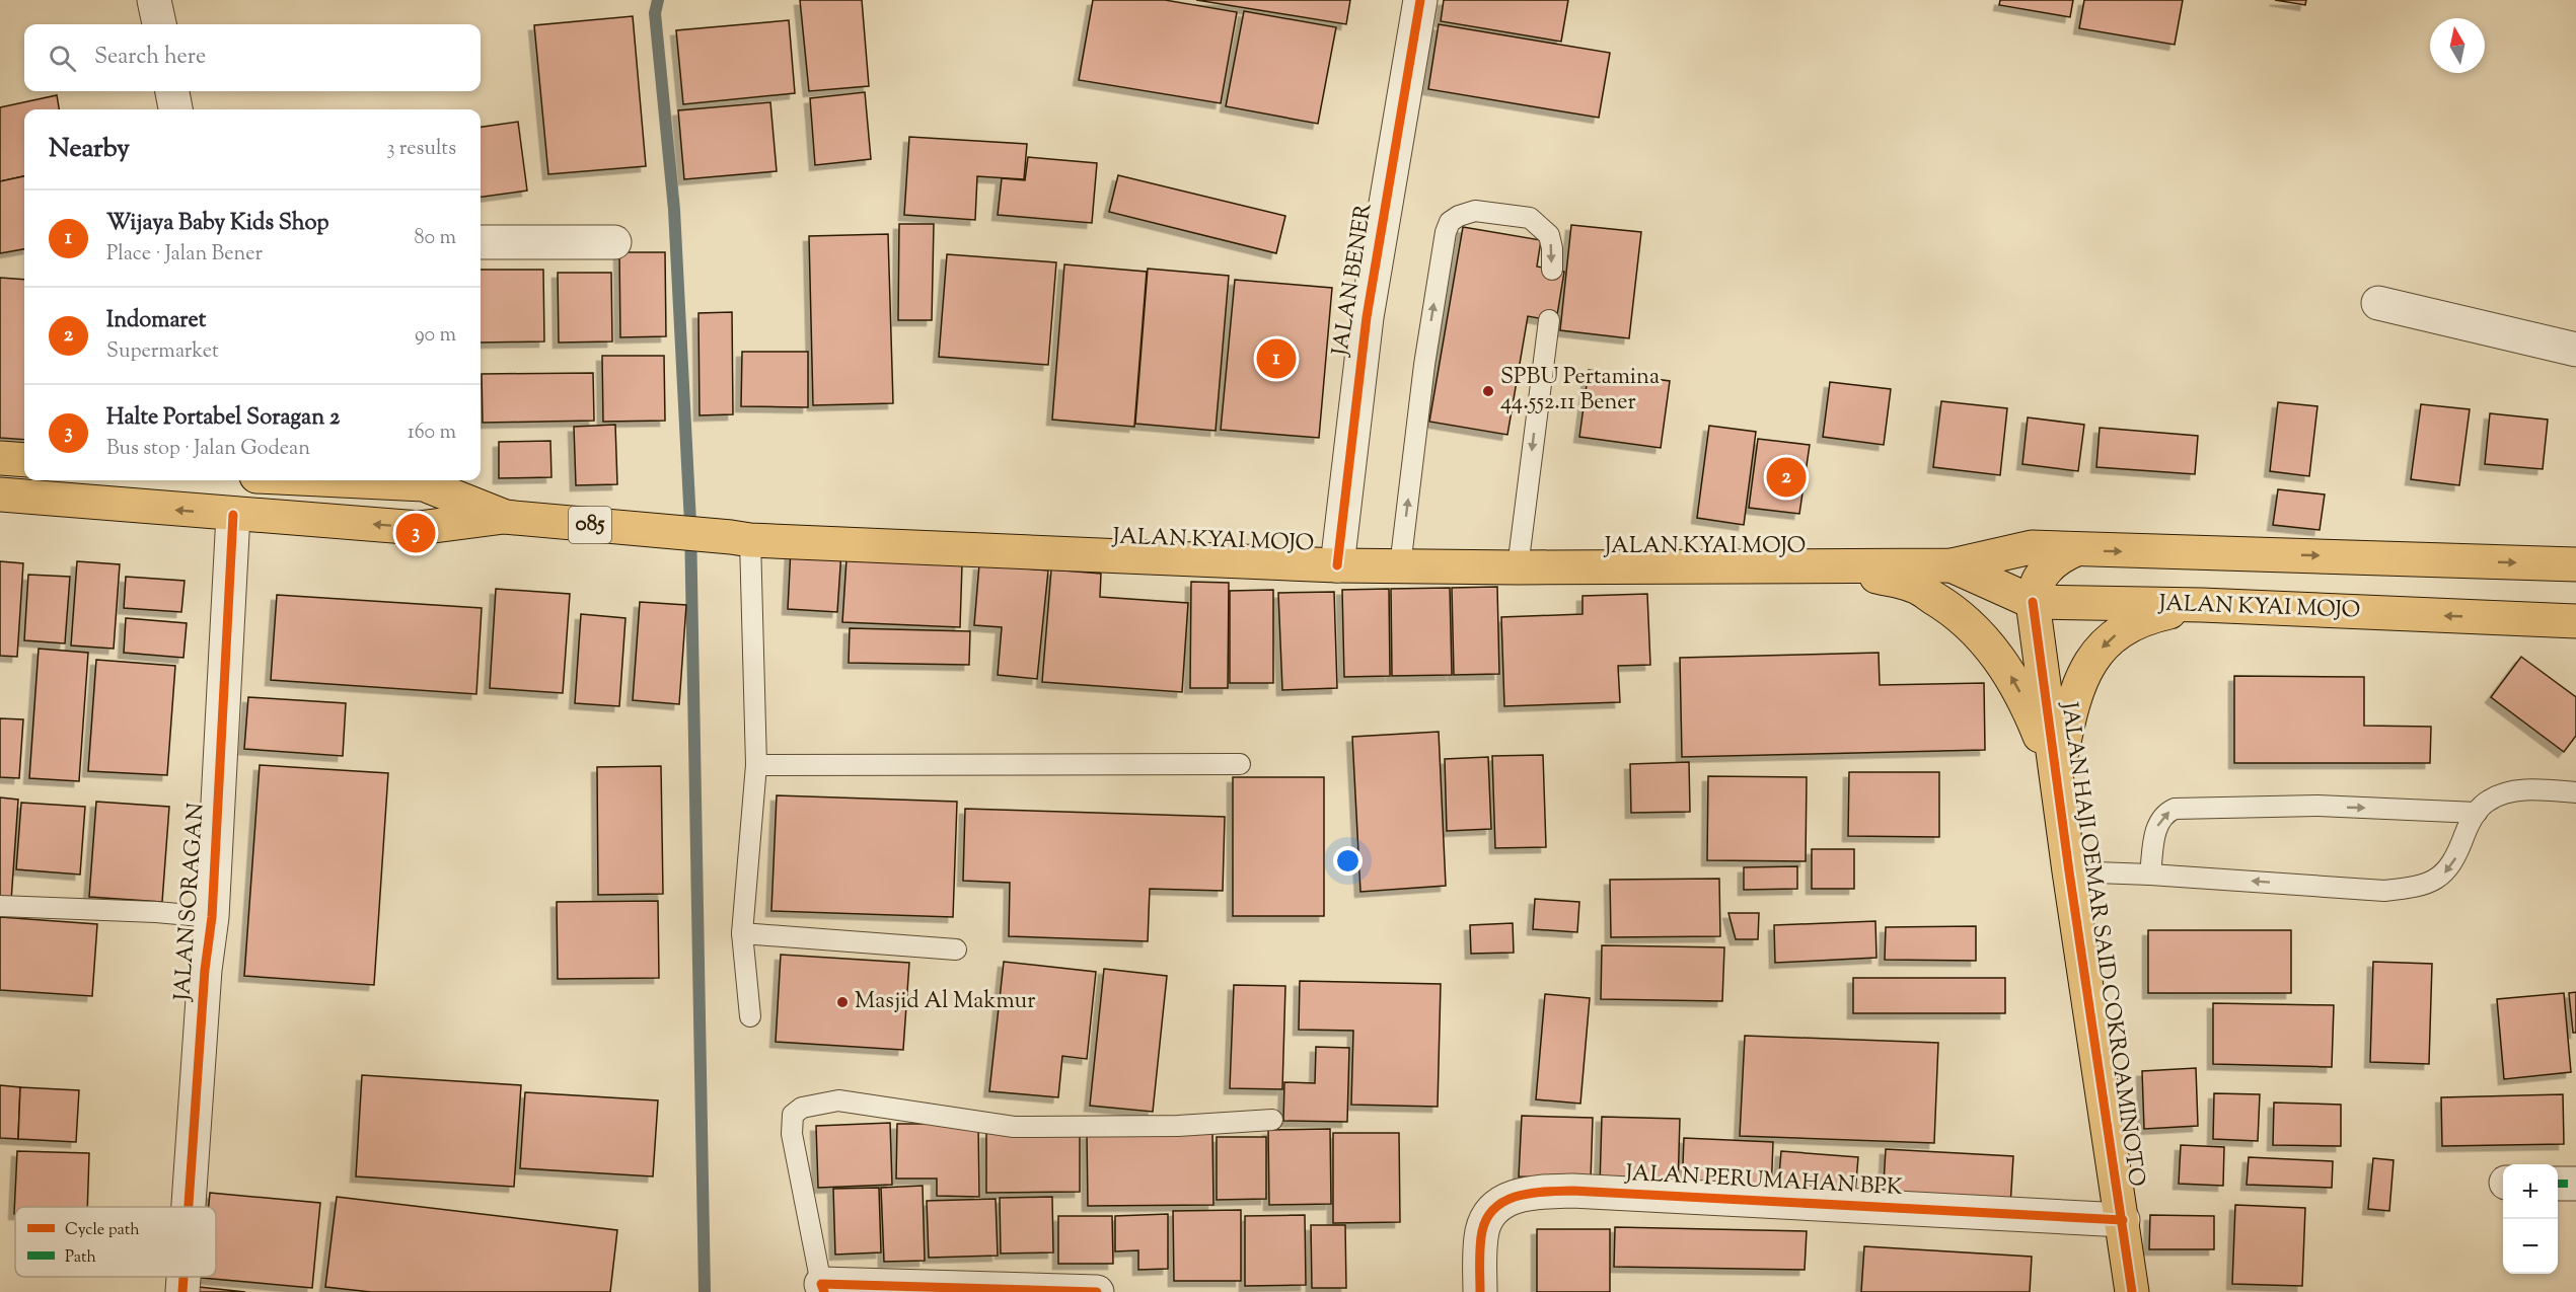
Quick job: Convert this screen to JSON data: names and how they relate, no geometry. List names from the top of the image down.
{
  "streets": {
    "main road": ["085", "JALAN KYAI MOJO", "JALAN HAJI OEMAR SAID COKROAMINOTO"],
    "street": ["JALAN BENER", "JALAN SORAGAN", "JALAN PERUMAHAN BPK"]
  },
  "crossings": [
    ["JALAN BENER", "JALAN KYAI MOJO"],
    ["085", "JALAN KYAI MOJO"],
    ["JALAN KYAI MOJO", "JALAN HAJI OEMAR SAID COKROAMINOTO"],
    ["JALAN HAJI OEMAR SAID COKROAMINOTO", "JALAN PERUMAHAN BPK"]
  ],
  "places": ["SPBU Pertamina 44.552.11 Bener", "Masjid Al Makmur"],
  "legend": ["Cycle path", "Path"],
  "north": "top",
  "page": {
    "search": "Search here",
    "heading": ["Nearby", "3 results"],
    "list": [
      {
        "mark": "1",
        "name": "Wijaya Baby Kids Shop",
        "note": "Place · Jalan Bener",
        "value": "80 m"
      },
      {
        "mark": "2",
        "name": "Indomaret",
        "note": "Supermarket",
        "value": "90 m"
      },
      {
        "mark": "3",
        "name": "Halte Portabel Soragan 2",
        "note": "Bus stop · Jalan Godean",
        "value": "160 m"
      }
    ],
    "pins": ["1", "2", "3"],
    "map_buttons": ["+", "−"]
  }
}
